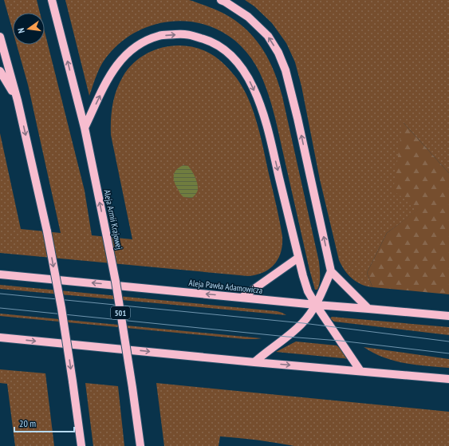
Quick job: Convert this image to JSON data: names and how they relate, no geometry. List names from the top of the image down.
{
  "streets": {
    "main road": ["Aleja Armii Krajowej", "Aleja Pawła Adamowicza", "501"]
  },
  "scale_bar": "20 m",
  "north": "left"
}
